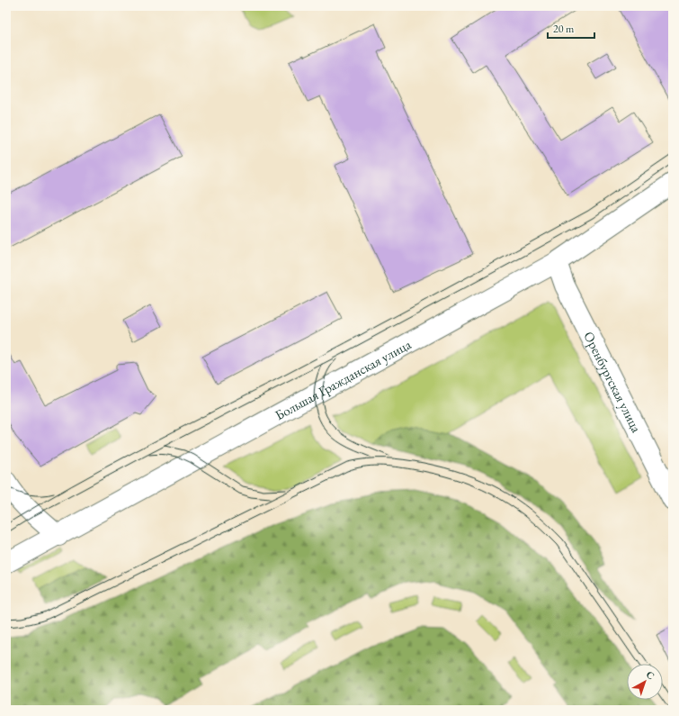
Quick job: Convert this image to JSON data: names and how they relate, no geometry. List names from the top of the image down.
{
  "streets": {
    "main road": ["Большая Гражданская улица", "Оренбургская улица"]
  },
  "crossings": [
    ["Большая Гражданская улица", "Оренбургская улица"]
  ],
  "scale_bar": "20 m",
  "north": "top right"
}
